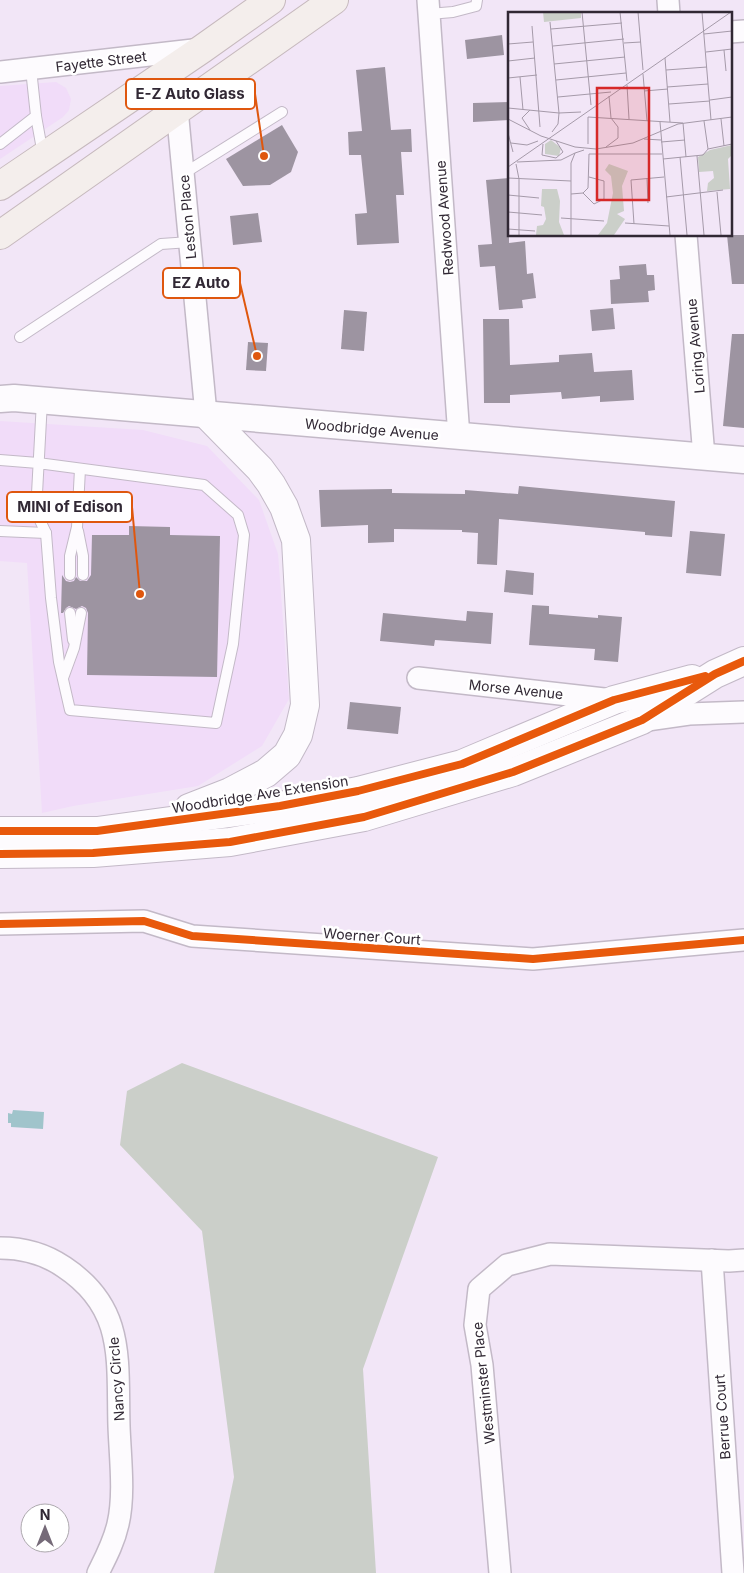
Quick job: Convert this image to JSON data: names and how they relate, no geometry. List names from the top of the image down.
{
  "streets": {
    "main road": ["Woodbridge Ave Extension"],
    "street": [
      "Fayette Street",
      "Leston Place",
      "Redwood Avenue",
      "Loring Avenue",
      "Woodbridge Avenue",
      "Morse Avenue",
      "Woerner Court",
      "Nancy Circle",
      "Westminster Place",
      "Berrue Court"
    ]
  },
  "crossings": [
    ["Leston Place", "Woodbridge Avenue"],
    ["Redwood Avenue", "Woodbridge Avenue"],
    ["Loring Avenue", "Woodbridge Avenue"],
    ["Morse Avenue", "Woodbridge Ave Extension"],
    ["Westminster Place", "Berrue Court"]
  ],
  "places": ["E-Z Auto Glass", "EZ Auto", "MINI of Edison"],
  "north": "top"
}
